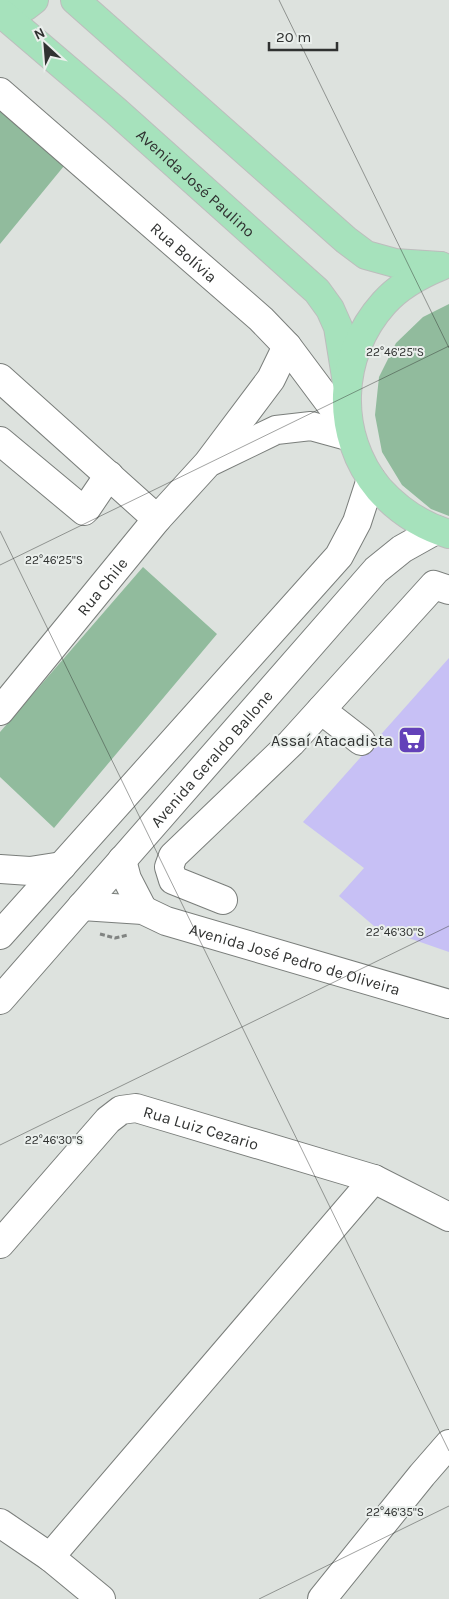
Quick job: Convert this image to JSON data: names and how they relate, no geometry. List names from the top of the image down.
{
  "streets": {
    "main road": ["Avenida José Paulino"],
    "street": [
      "Rua Bolívia",
      "Rua Chile",
      "Avenida Geraldo Ballone",
      "Avenida José Pedro de Oliveira",
      "Rua Luiz Cezario"
    ]
  },
  "crossings": [
    ["Rua Bolívia", "Rua Chile"],
    ["Avenida Geraldo Ballone", "Avenida José Pedro de Oliveira"]
  ],
  "places": {
    "supermarket": ["Assaí Atacadista"]
  },
  "scale_bar": "20 m",
  "north": "top left",
  "coordinates": ["22°46'25\"S", "22°46'30\"S", "22°46'35\"S"]
}
